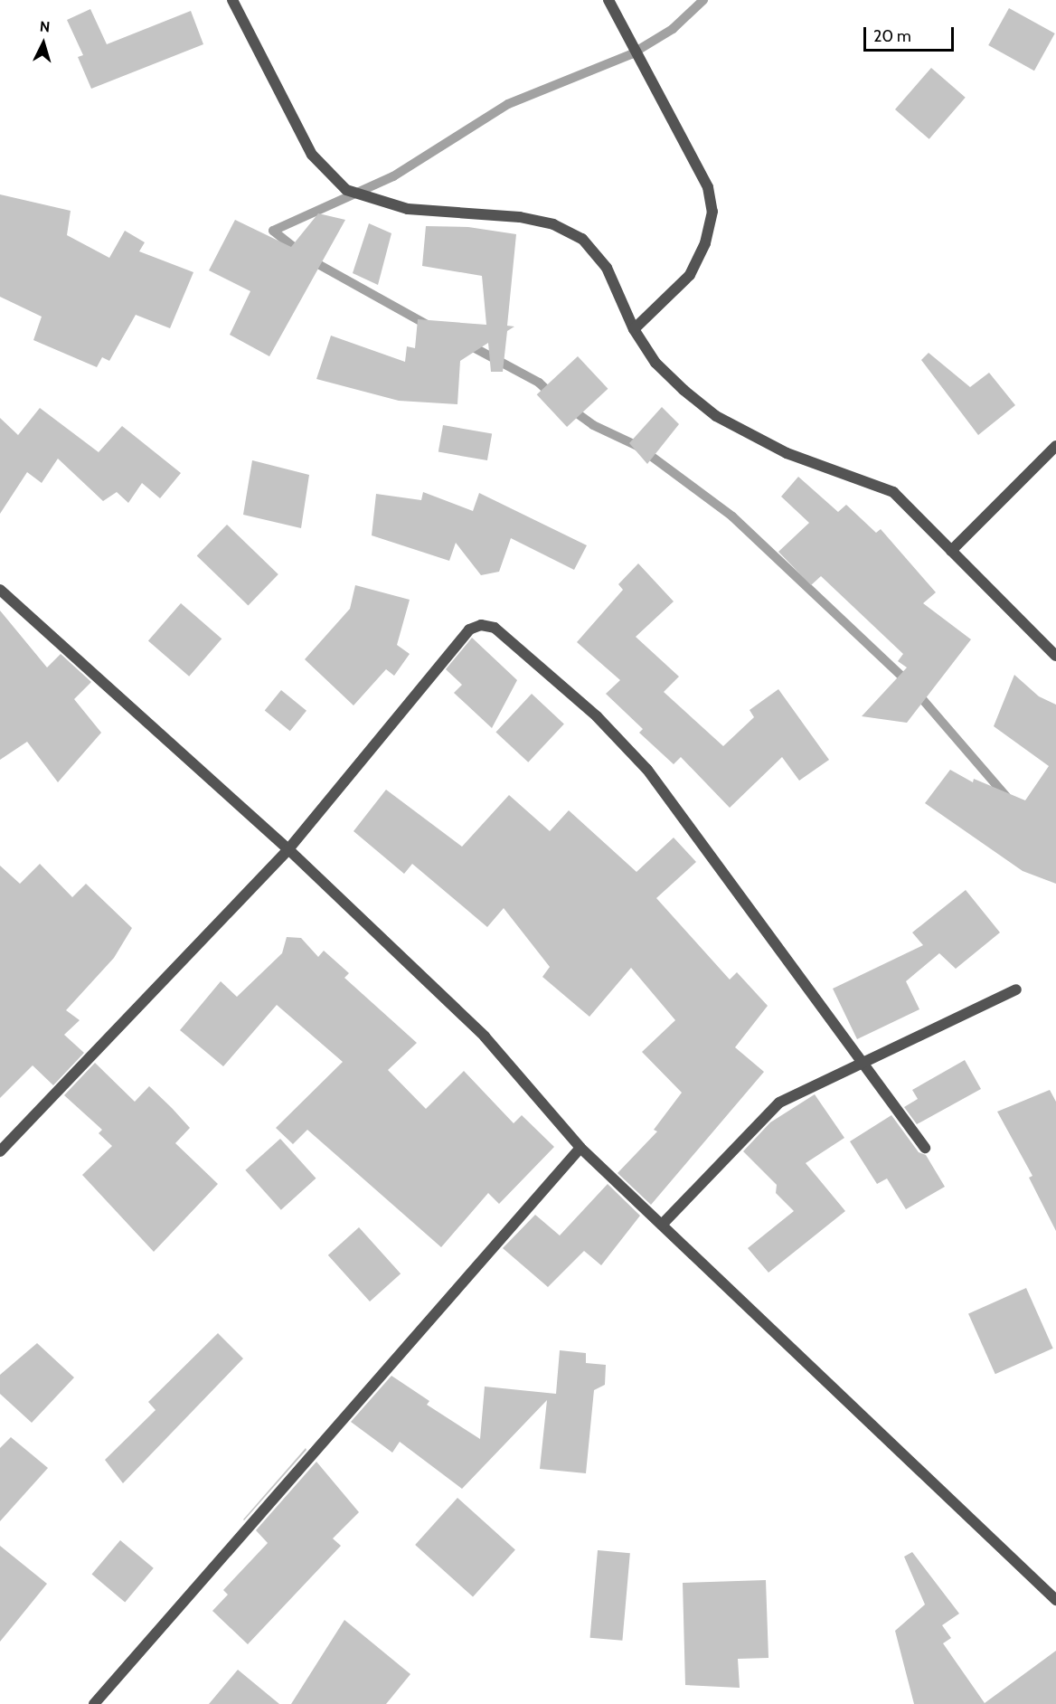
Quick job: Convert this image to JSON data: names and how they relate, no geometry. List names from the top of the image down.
{
  "scale_bar": "20 m",
  "north": "top"
}
